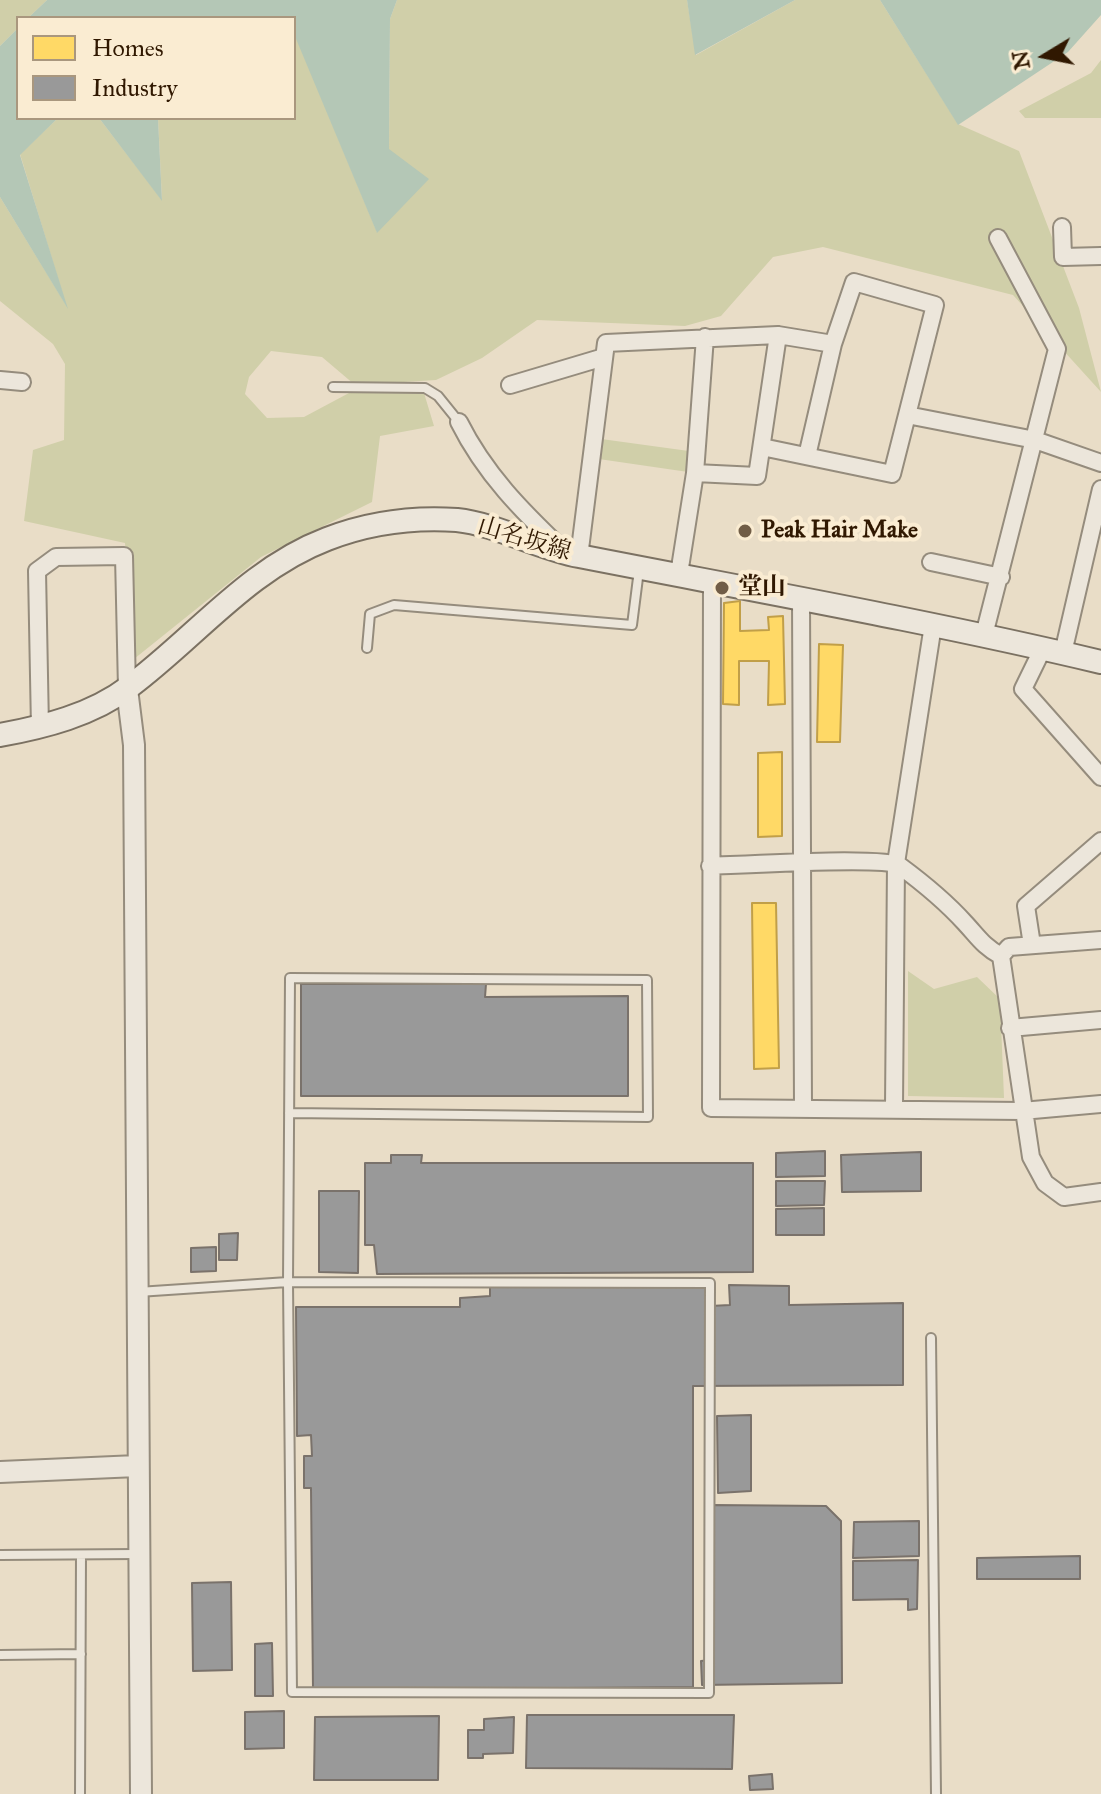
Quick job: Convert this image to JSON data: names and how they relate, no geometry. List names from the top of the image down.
{
  "streets": {
    "main road": ["山名坂線"]
  },
  "places": ["Peak Hair Make", "堂山"],
  "legend": ["Homes", "Industry"],
  "north": "left"
}
